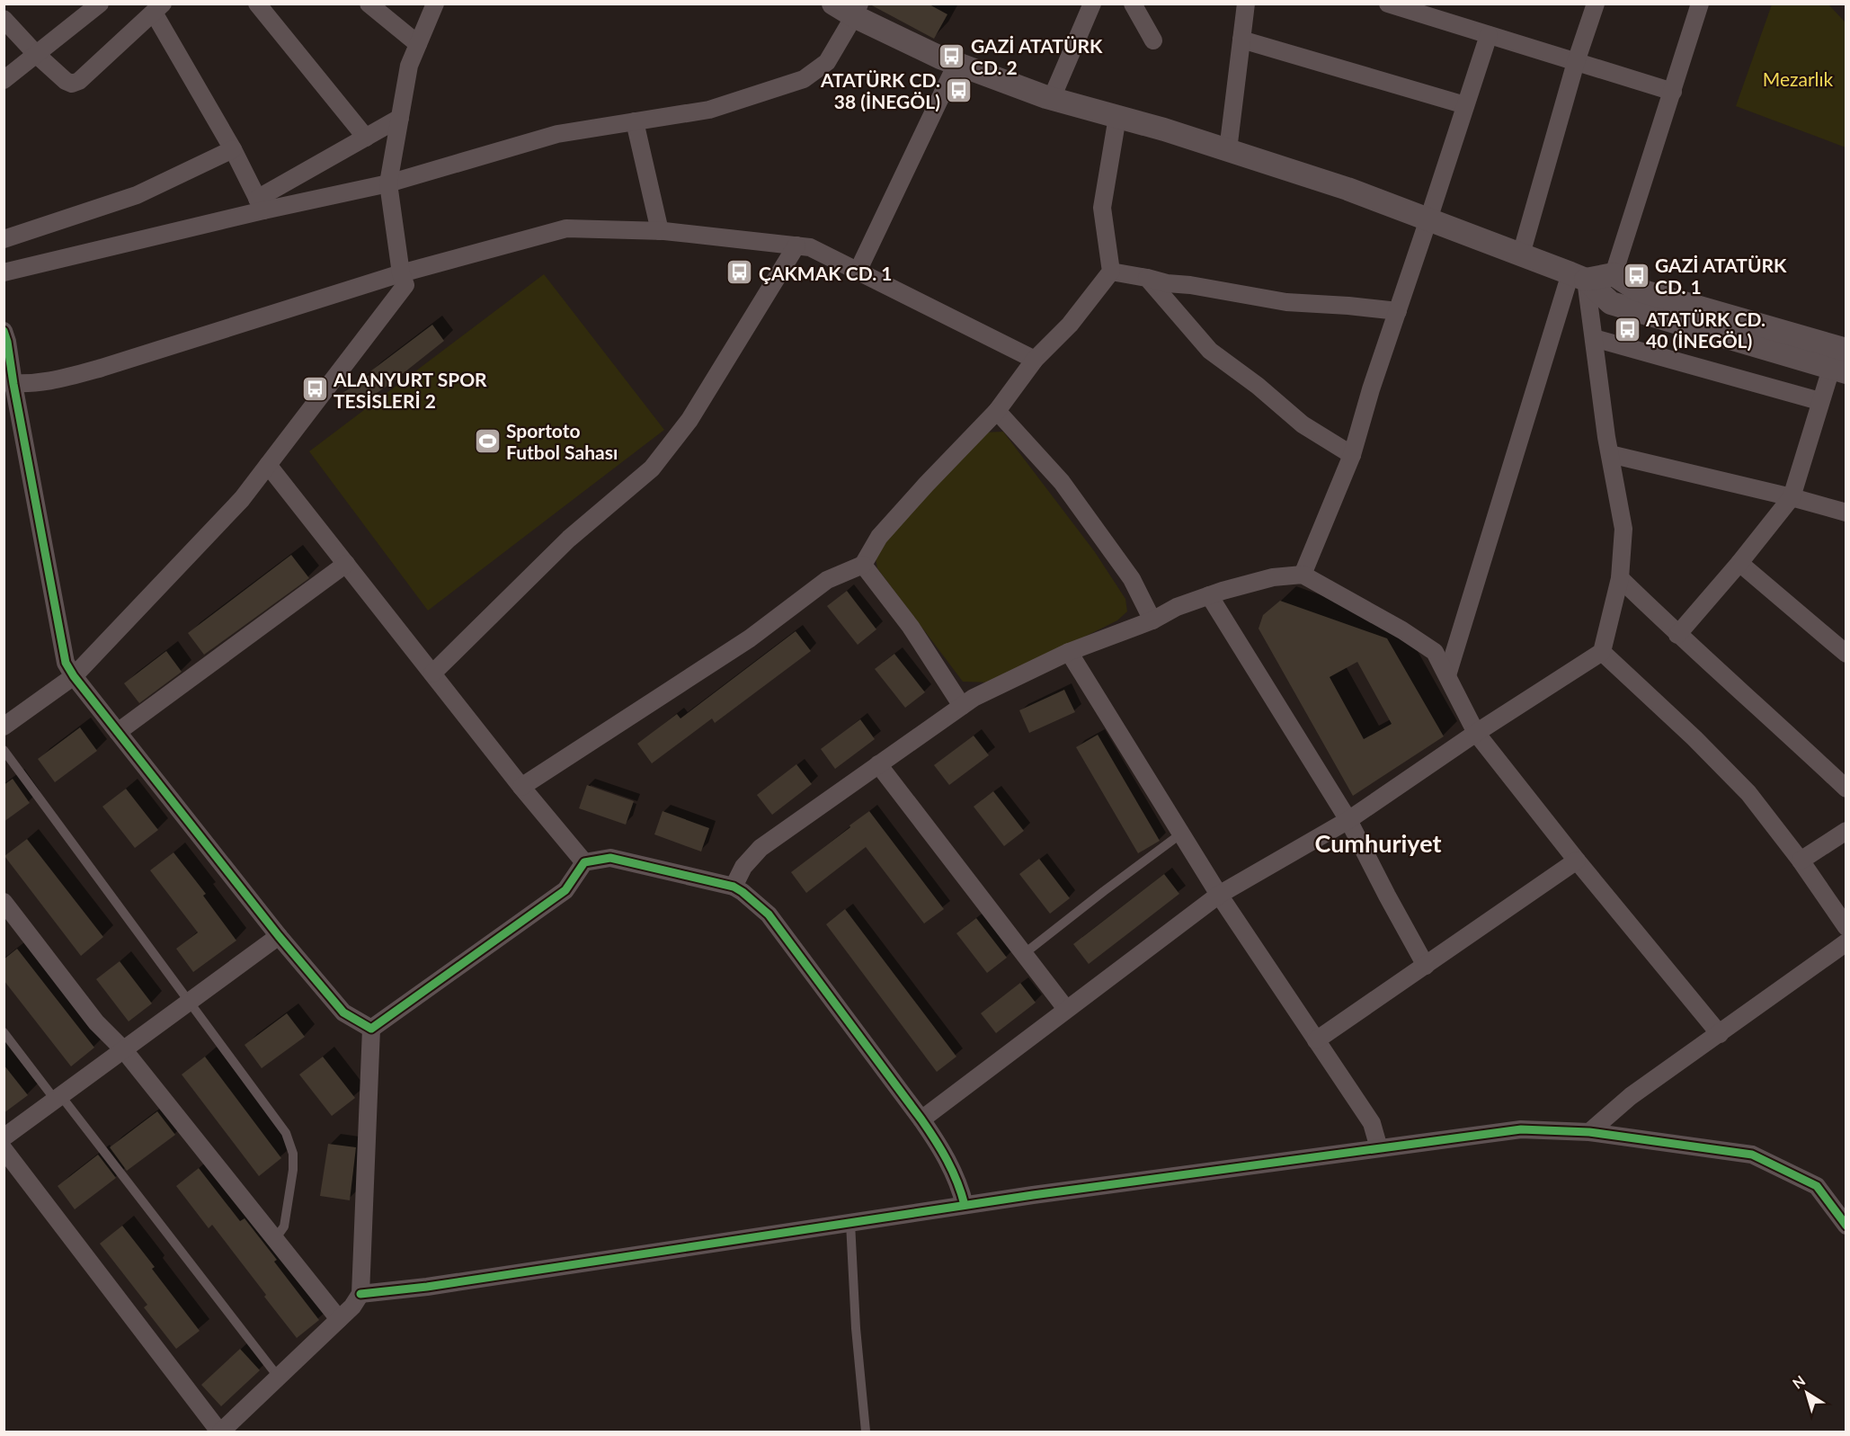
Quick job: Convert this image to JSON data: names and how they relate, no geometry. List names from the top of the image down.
{
  "districts": ["Cumhuriyet"],
  "parks": ["Mezarlık"],
  "places": {
    "bus stop": [
      "GAZİ ATATÜRK CD. 2",
      "ATATÜRK CD. 38 (İNEGÖL)",
      "ÇAKMAK CD. 1",
      "GAZİ ATATÜRK CD. 1",
      "ATATÜRK CD. 40 (İNEGÖL)",
      "ALANYURT SPOR TESİSLERİ 2"
    ],
    "sports": ["Sportoto Futbol Sahası"]
  },
  "north": "top left"
}
